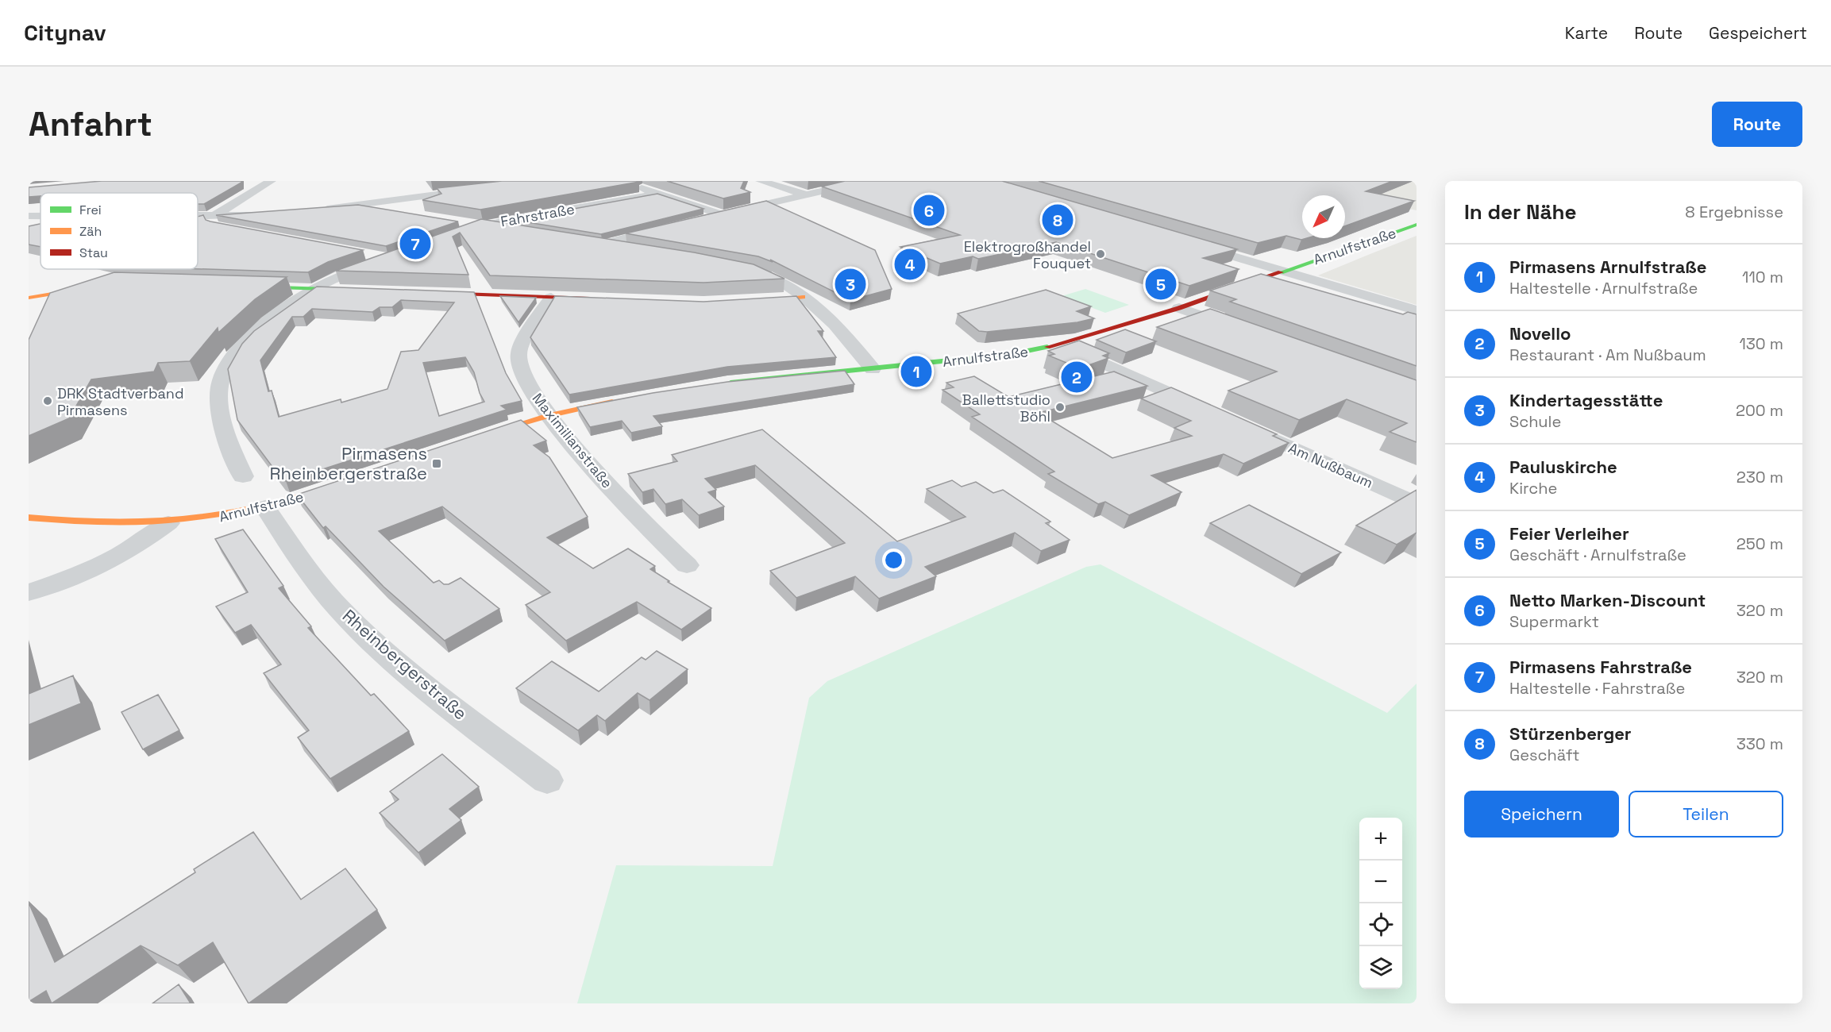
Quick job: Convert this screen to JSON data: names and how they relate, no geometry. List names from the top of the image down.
{
  "streets": {
    "street": [
      "Fahrstraße",
      "Arnulfstraße",
      "Maximilianstraße",
      "Am Nußbaum",
      "Rheinbergerstraße"
    ]
  },
  "crossings": [
    ["Arnulfstraße", "Rheinbergerstraße"]
  ],
  "places": {
    "other": ["Elektrogroßhandel Fouquet", "DRK Stadtverband Pirmasens", "Ballettstudio Böhl"],
    "transit": ["Pirmasens Rheinbergerstraße"]
  },
  "legend": ["Frei", "Zäh", "Stau"],
  "north": "bottom left",
  "page": {
    "header": "Citynav",
    "nav": ["Karte", "Route", "Gespeichert"],
    "buttons": [
      "Route",
      ["Speichern", "Teilen"]
    ],
    "title": "Anfahrt",
    "heading": ["In der Nähe", "8 Ergebnisse"],
    "pins": [
      "6",
      "8",
      "7",
      "4",
      "3",
      "5",
      "1",
      "2"
    ],
    "list": [
      {
        "mark": "1",
        "name": "Pirmasens Arnulfstraße",
        "note": "Haltestelle · Arnulfstraße",
        "value": "110 m"
      },
      {
        "mark": "2",
        "name": "Novello",
        "note": "Restaurant · Am Nußbaum",
        "value": "130 m"
      },
      {
        "mark": "3",
        "name": "Kindertagesstätte",
        "note": "Schule",
        "value": "200 m"
      },
      {
        "mark": "4",
        "name": "Pauluskirche",
        "note": "Kirche",
        "value": "230 m"
      },
      {
        "mark": "5",
        "name": "Feier Verleiher",
        "note": "Geschäft · Arnulfstraße",
        "value": "250 m"
      },
      {
        "mark": "6",
        "name": "Netto Marken-Discount",
        "note": "Supermarkt",
        "value": "320 m"
      },
      {
        "mark": "7",
        "name": "Pirmasens Fahrstraße",
        "note": "Haltestelle · Fahrstraße",
        "value": "320 m"
      },
      {
        "mark": "8",
        "name": "Stürzenberger",
        "note": "Geschäft",
        "value": "330 m"
      }
    ],
    "map_buttons": ["+", "−"]
  }
}
